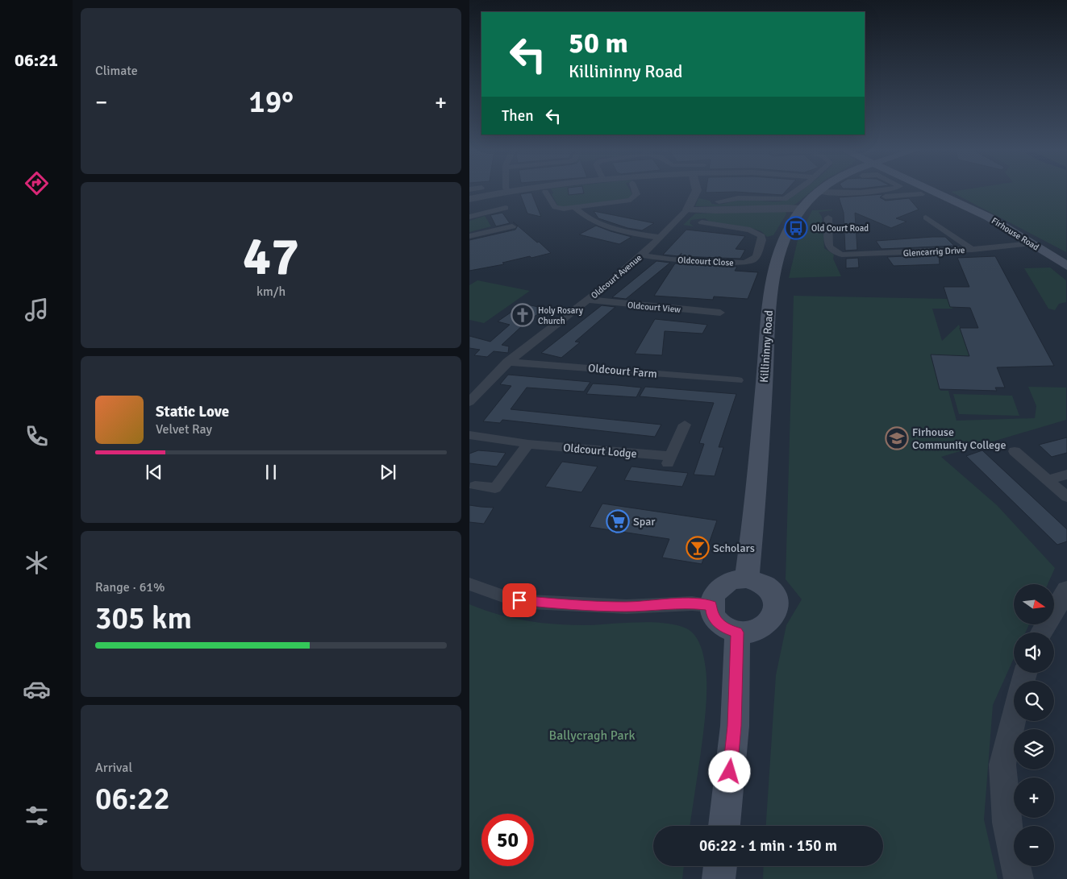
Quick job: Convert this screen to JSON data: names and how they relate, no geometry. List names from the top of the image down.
{
  "streets": {
    "main road": ["Firhouse Road", "Killininny Road"],
    "street": [
      "Glencarrig Drive",
      "Oldcourt Close",
      "Oldcourt Avenue",
      "Oldcourt View",
      "Oldcourt Farm",
      "Oldcourt Lodge"
    ]
  },
  "crossings": [
    ["Firhouse Road", "Glencarrig Drive"],
    ["Oldcourt Close", "Oldcourt Avenue"],
    ["Oldcourt Avenue", "Oldcourt View"],
    ["Oldcourt Avenue", "Oldcourt Farm"]
  ],
  "parks": ["Ballycragh Park"],
  "places": {
    "bus stop": ["Old Court Road"],
    "church": ["Holy Rosary Church"],
    "school or university": ["Firhouse Community College"],
    "supermarket": ["Spar"],
    "bar": ["Scholars"]
  },
  "north": "right",
  "page": {
    "tabs": "06:21",
    "tile": [
      "Climate",
      ["47", "km/h"],
      ["Range · 61%", "305 km"],
      ["Arrival", "06:22"]
    ],
    "turn": ["50 m", "Killininny Road"],
    "heat": ["−", "19°", "+"],
    "then": "Then",
    "song": ["Static Love", "Velvet Ray"],
    "map_buttons": ["+", "−"],
    "limit": "50",
    "trip": "06:22 · 1 min · 150 m"
  }
}
